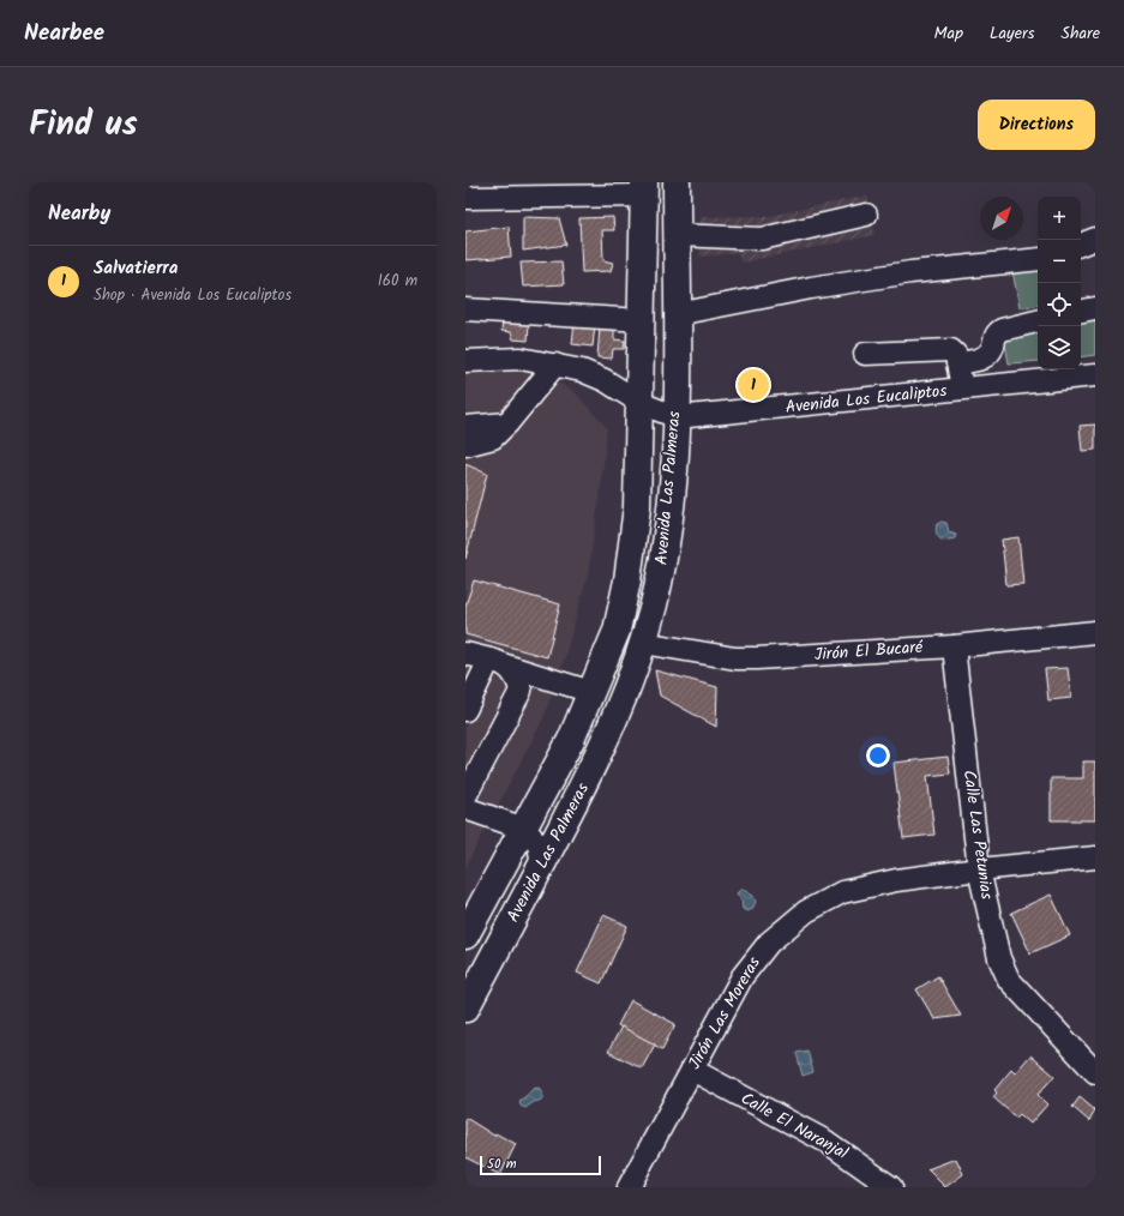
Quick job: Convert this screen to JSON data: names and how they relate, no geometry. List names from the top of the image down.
{
  "streets": {
    "main road": ["Avenida Las Palmeras"],
    "street": [
      "Avenida Los Eucaliptos",
      "Jirón El Bucaré",
      "Calle Las Petunias",
      "Jirón Las Moreras",
      "Calle El Naranjal"
    ]
  },
  "crossings": [
    ["Avenida Los Eucaliptos", "Avenida Las Palmeras"],
    ["Avenida Las Palmeras", "Jirón El Bucaré"],
    ["Jirón El Bucaré", "Calle Las Petunias"],
    ["Calle Las Petunias", "Jirón Las Moreras"],
    ["Jirón Las Moreras", "Calle El Naranjal"]
  ],
  "scale_bar": "50 m",
  "north": "top right",
  "page": {
    "header": "Nearbee",
    "nav": ["Map", "Layers", "Share"],
    "title": "Find us",
    "buttons": "Directions",
    "heading": "Nearby",
    "map_buttons": ["+", "−"],
    "list": [
      {
        "mark": "1",
        "name": "Salvatierra",
        "note": "Shop · Avenida Los Eucaliptos",
        "value": "160 m"
      }
    ],
    "pins": "1",
    "scale": "50 m"
  }
}
